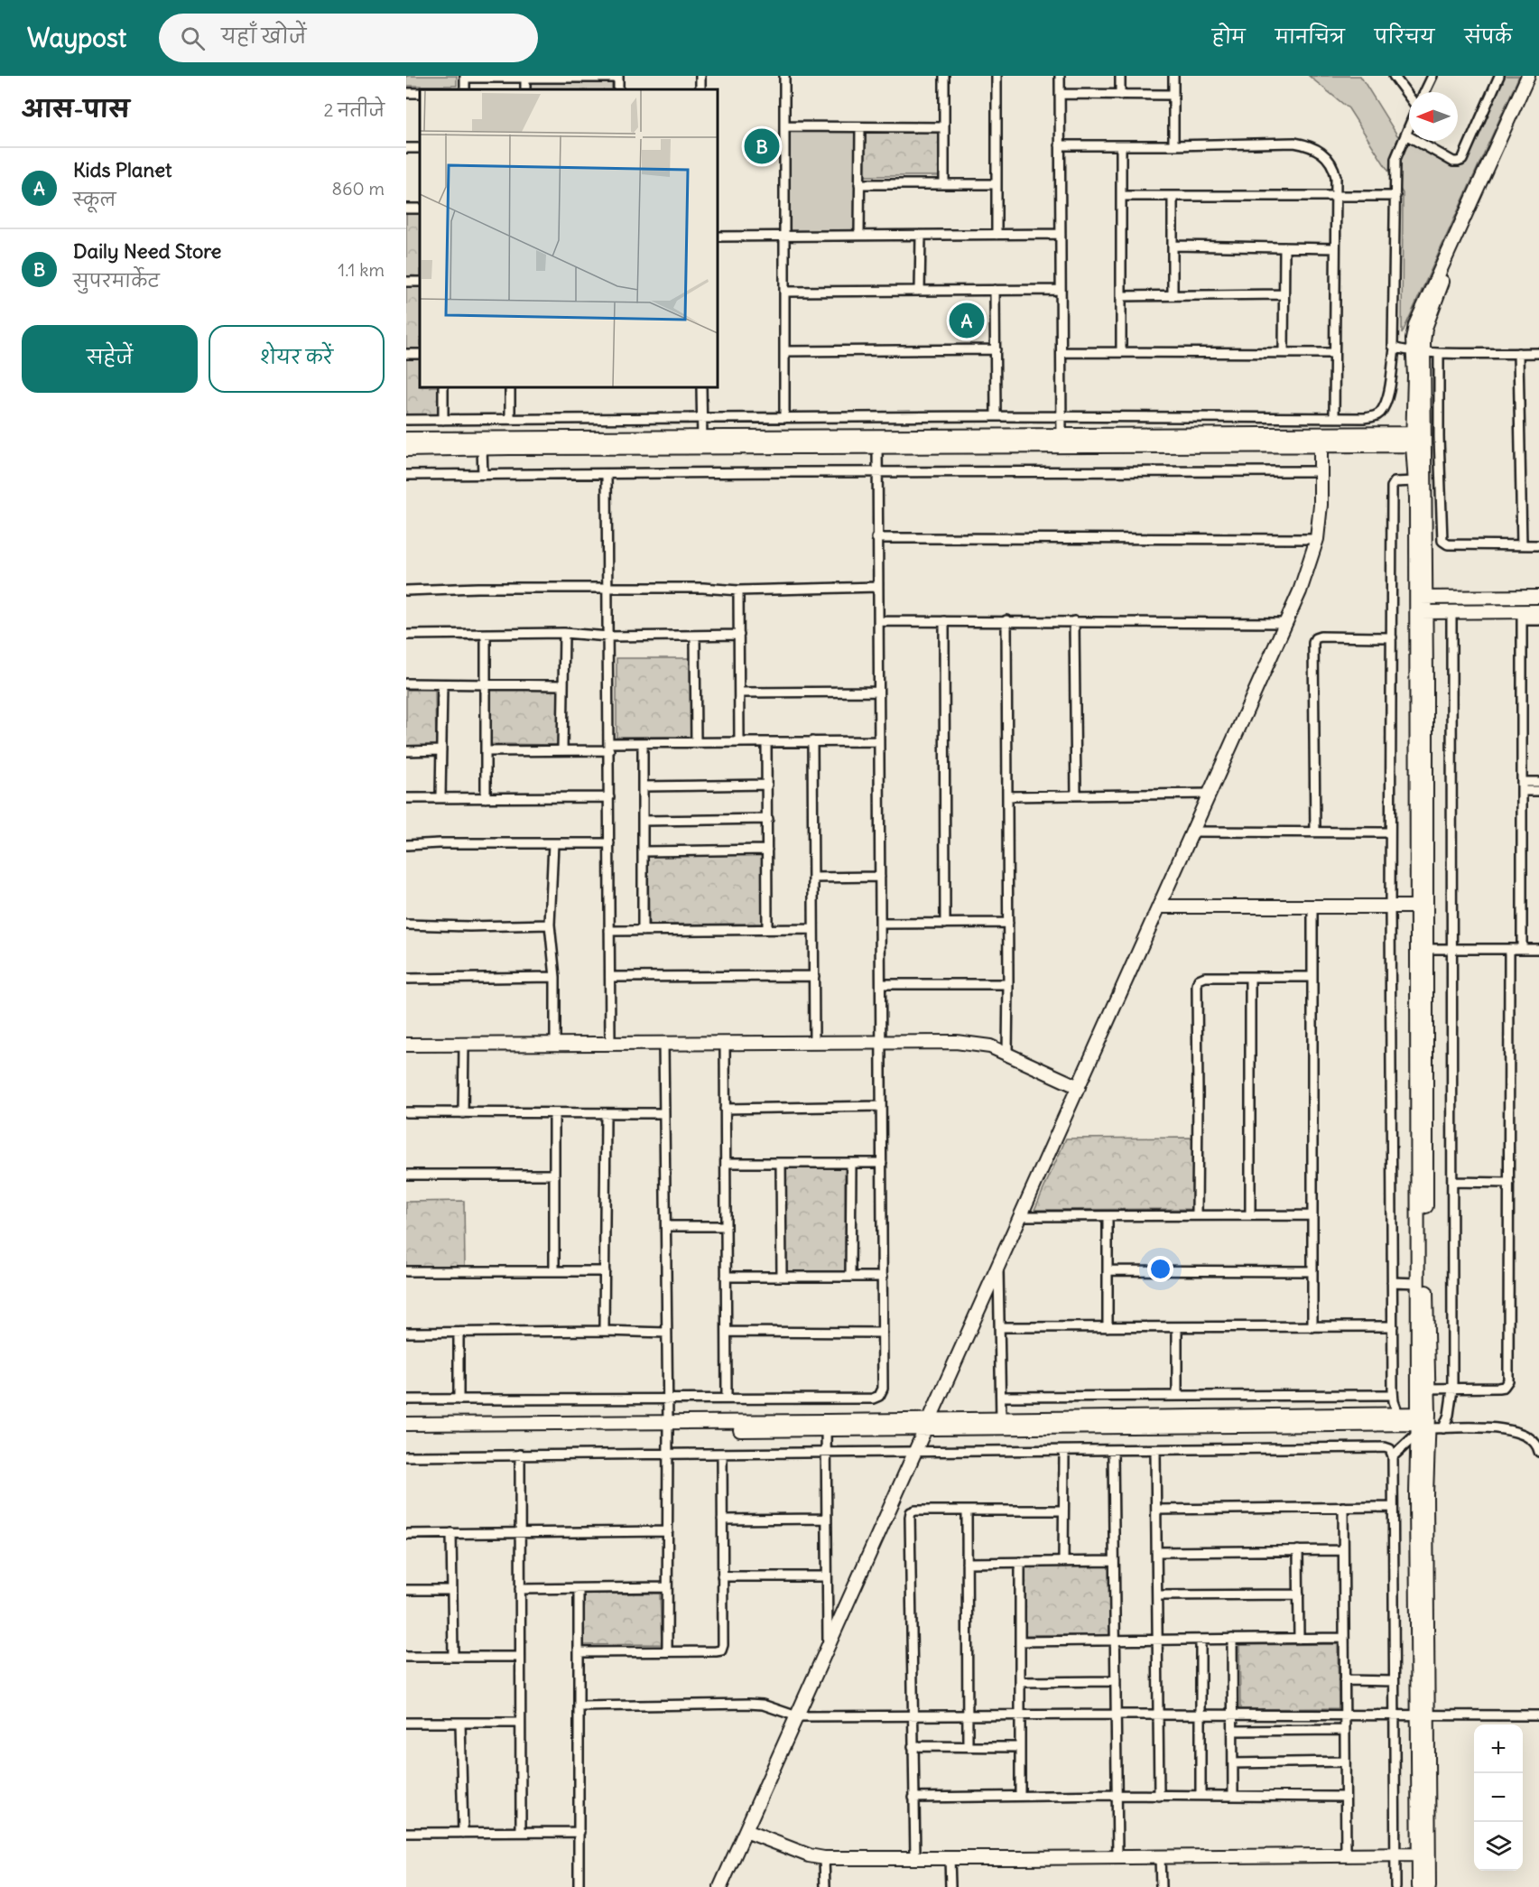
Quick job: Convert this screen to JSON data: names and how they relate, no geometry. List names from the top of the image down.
{
  "north": "left",
  "page": {
    "header": "Waypost",
    "search": "यहाँ खोजें",
    "nav": [
      "होम",
      "मानचित्र",
      "परिचय",
      "संपर्क"
    ],
    "heading": ["आस-पास", "2 नतीजे"],
    "pins": ["B", "A"],
    "list": [
      {
        "mark": "A",
        "name": "Kids Planet",
        "note": "स्कूल",
        "value": "860 m"
      },
      {
        "mark": "B",
        "name": "Daily Need Store",
        "note": "सुपरमार्केट",
        "value": "1.1 km"
      }
    ],
    "buttons": ["सहेजें", "शेयर करें"],
    "map_buttons": ["+", "−"]
  }
}
